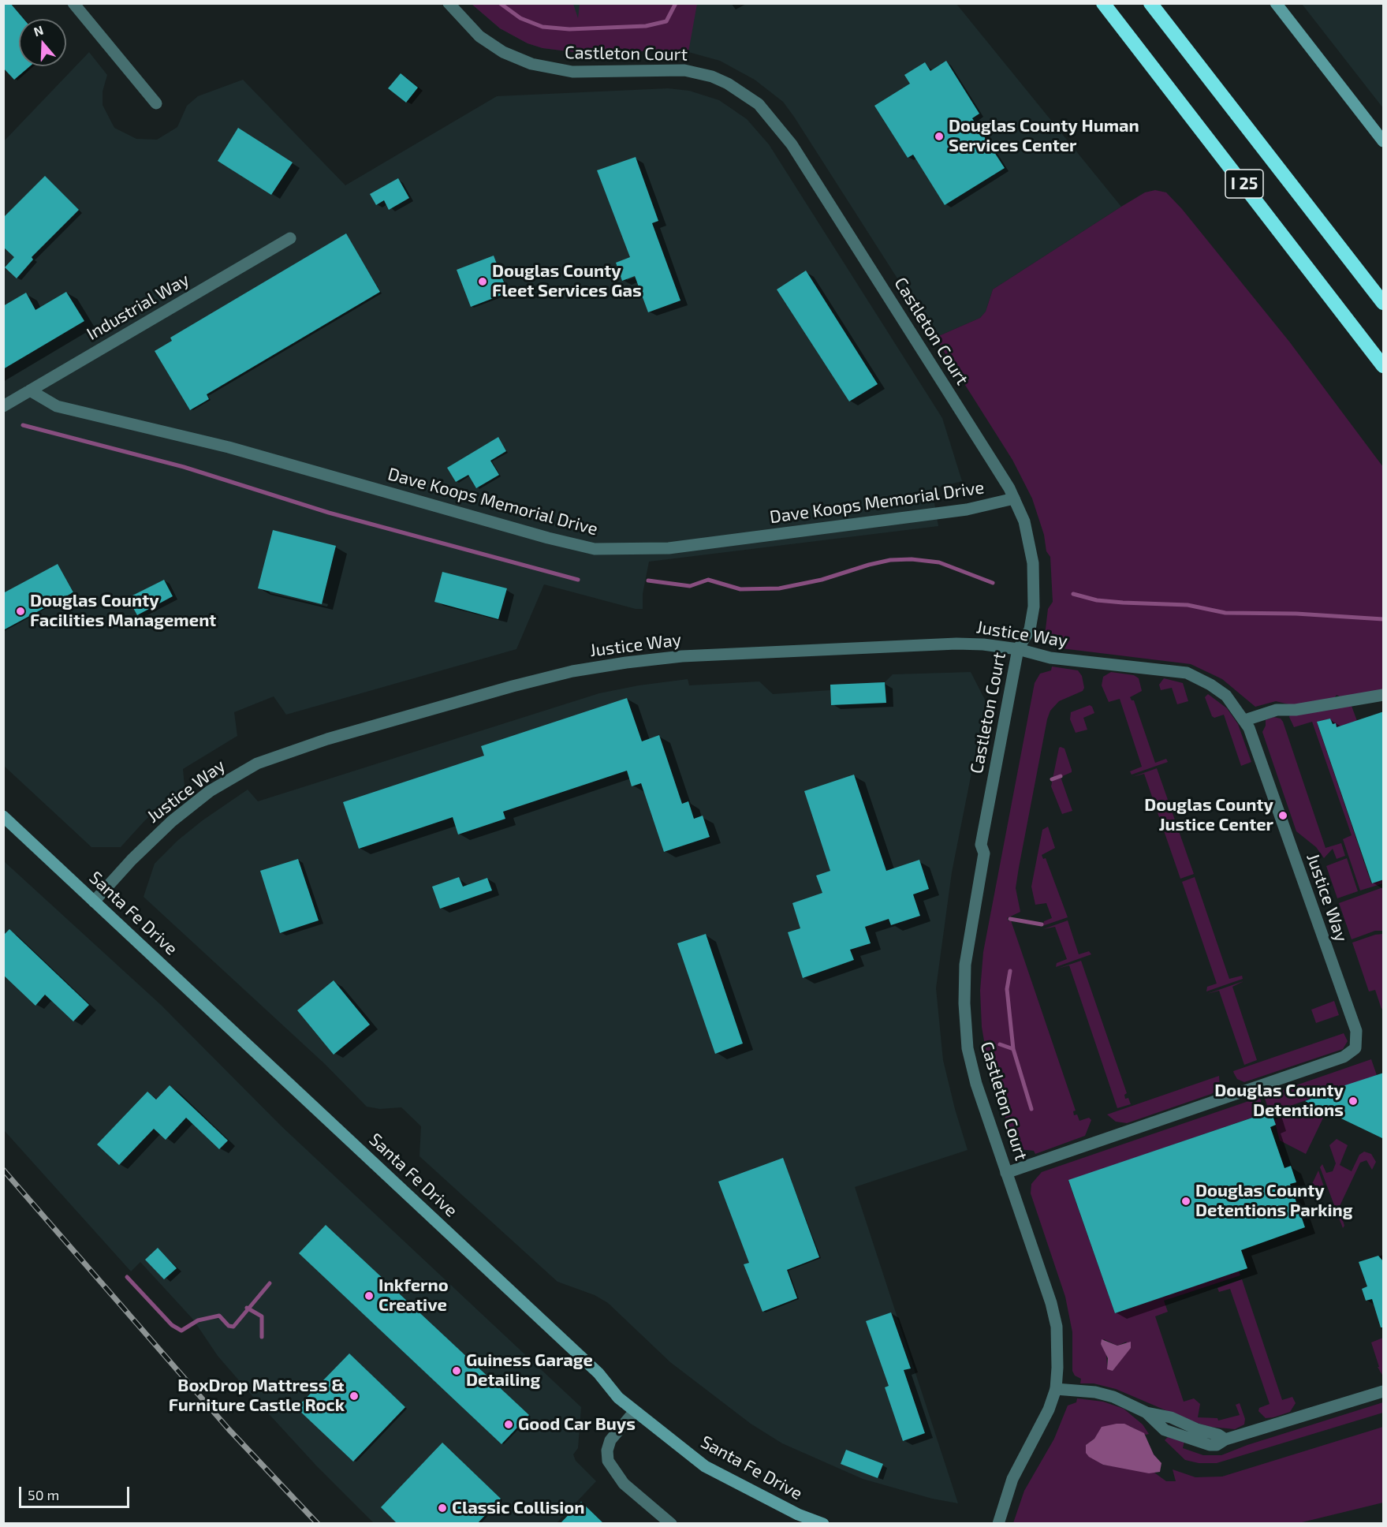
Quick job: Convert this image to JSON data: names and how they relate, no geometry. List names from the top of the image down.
{
  "streets": {
    "highway": ["I 25"],
    "main road": ["Santa Fe Drive"],
    "street": [
      "Castleton Court",
      "Industrial Way",
      "Dave Koops Memorial Drive",
      "Justice Way"
    ]
  },
  "crossings": [
    ["Castleton Court", "Dave Koops Memorial Drive"],
    ["Castleton Court", "Justice Way"],
    ["Industrial Way", "Dave Koops Memorial Drive"],
    ["Justice Way", "Santa Fe Drive"]
  ],
  "places": [
    "Douglas County Human Services Center",
    "Douglas County Fleet Services Gas",
    "Douglas County Facilities Management",
    "Douglas County Justice Center",
    "Douglas County Detentions",
    "Douglas County Detentions Parking",
    "Inkferno Creative",
    "Guiness Garage Detailing",
    "BoxDrop Mattress & Furniture Castle Rock",
    "Good Car Buys",
    "Classic Collision"
  ],
  "scale_bar": "50 m",
  "north": "top"
}
